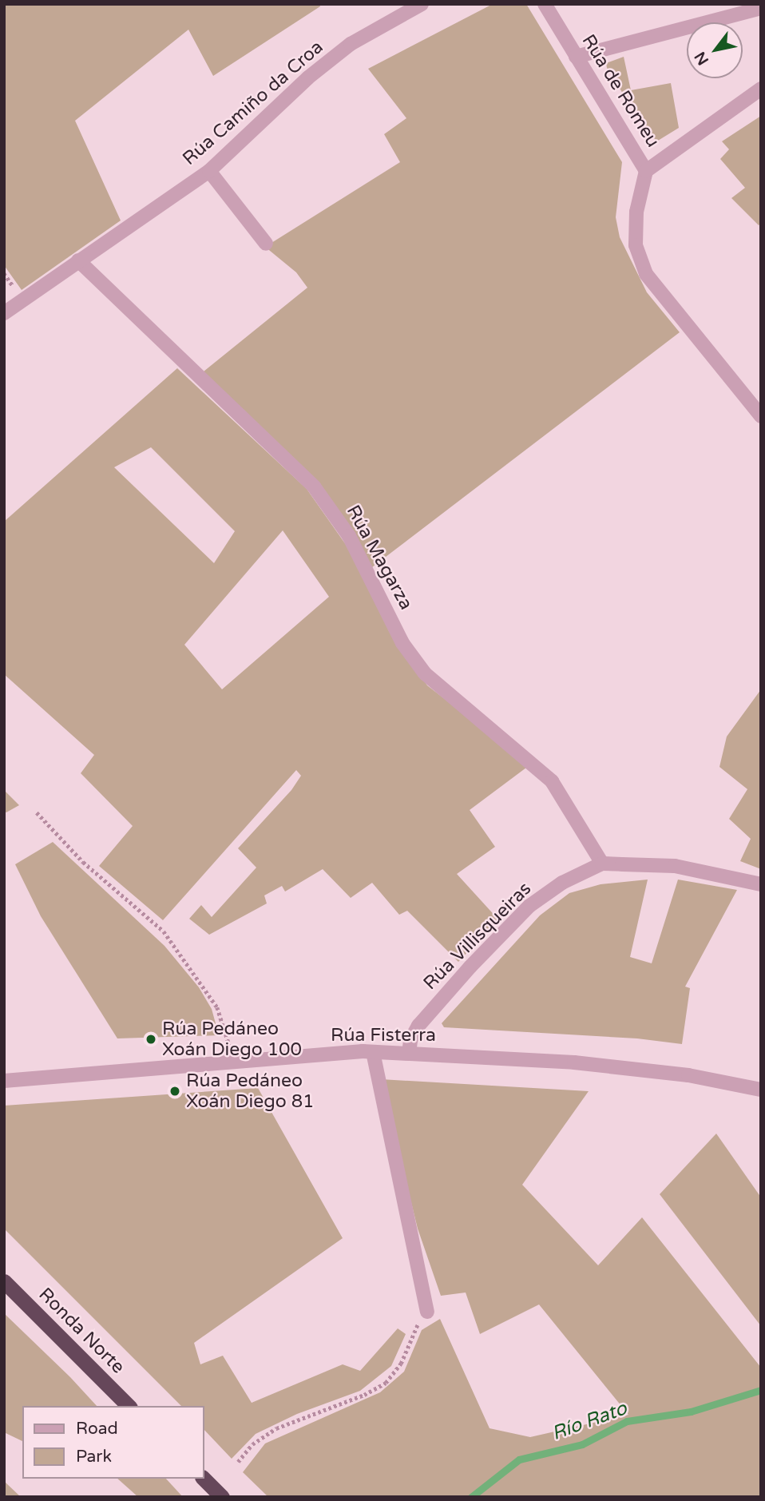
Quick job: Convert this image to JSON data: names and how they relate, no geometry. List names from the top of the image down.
{
  "streets": {
    "highway": ["Ronda Norte"],
    "street": [
      "Rúa de Romeu",
      "Rúa Camiño da Croa",
      "Rúa Magarza",
      "Rúa Villisqueiras",
      "Rúa Fisterra"
    ]
  },
  "crossings": [
    ["Rúa Camiño da Croa", "Rúa Magarza"],
    ["Rúa Magarza", "Rúa Villisqueiras"],
    ["Rúa Villisqueiras", "Rúa Fisterra"]
  ],
  "water": ["Río Rato"],
  "places": ["Rúa Pedáneo Xoán Diego 100", "Rúa Pedáneo Xoán Diego 81"],
  "legend": ["Road", "Park"],
  "north": "bottom left"
}
